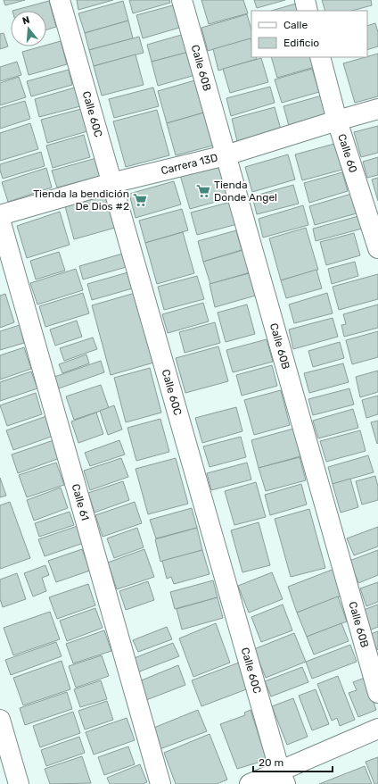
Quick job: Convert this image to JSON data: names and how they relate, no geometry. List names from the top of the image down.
{
  "streets": {
    "street": [
      "Calle 60B",
      "Calle 60C",
      "Calle 60",
      "Carrera 13D",
      "Calle 61"
    ]
  },
  "crossings": [
    ["Calle 60B", "Carrera 13D"],
    ["Calle 60C", "Carrera 13D"],
    ["Calle 60", "Carrera 13D"]
  ],
  "places": {
    "supermarket": ["Tienda Donde Angel", "Tienda la bendición De Dios #2"]
  },
  "legend": ["Calle", "Edificio"],
  "scale_bar": "20 m",
  "north": "top"
}
